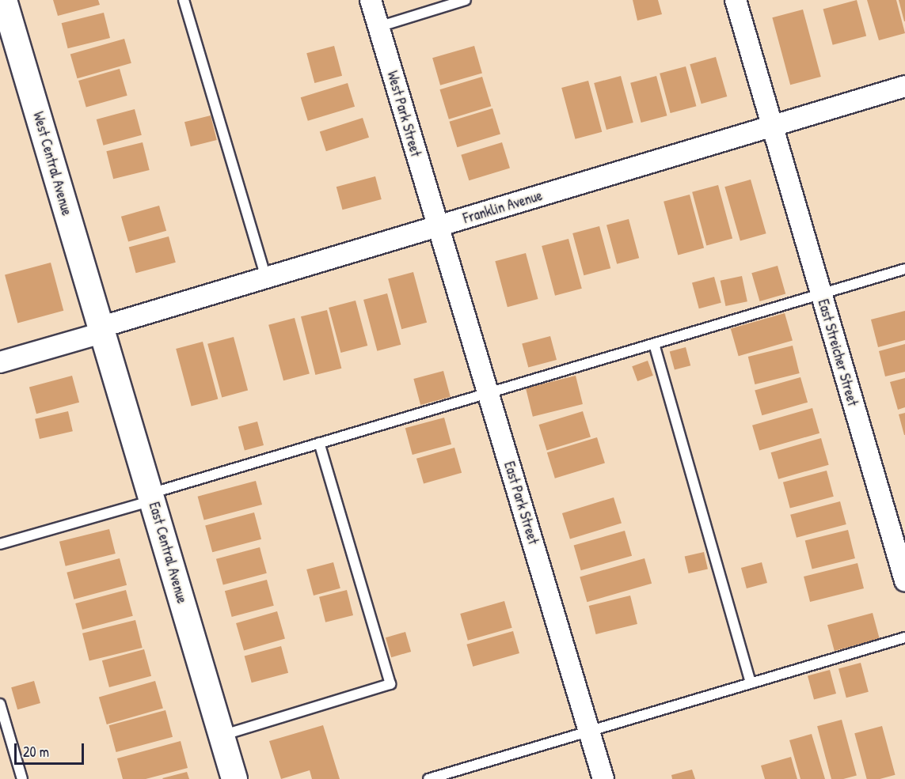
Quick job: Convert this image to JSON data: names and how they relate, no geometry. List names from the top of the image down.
{
  "streets": {
    "street": [
      "West Park Street",
      "West Central Avenue",
      "Franklin Avenue",
      "East Streicher Street",
      "East Park Street",
      "East Central Avenue"
    ]
  },
  "crossings": [
    ["West Park Street", "Franklin Avenue"],
    ["West Park Street", "East Park Street"],
    ["West Central Avenue", "Franklin Avenue"],
    ["West Central Avenue", "East Central Avenue"],
    ["Franklin Avenue", "East Streicher Street"],
    ["Franklin Avenue", "East Park Street"],
    ["Franklin Avenue", "East Central Avenue"]
  ],
  "scale_bar": "20 m"
}
